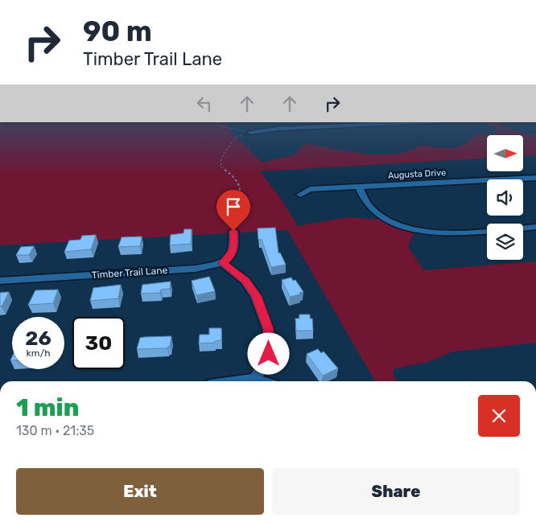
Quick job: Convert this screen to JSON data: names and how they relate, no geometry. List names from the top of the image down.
{
  "streets": {
    "street": ["Augusta Drive", "Timber Trail Lane"]
  },
  "north": "right",
  "page": {
    "turn": ["90 m", "Timber Trail Lane"],
    "speed": "26 km/h",
    "limit": "30",
    "heading": ["1 min", "130 m · 21:35"],
    "buttons": ["Exit", "Share"]
  }
}
